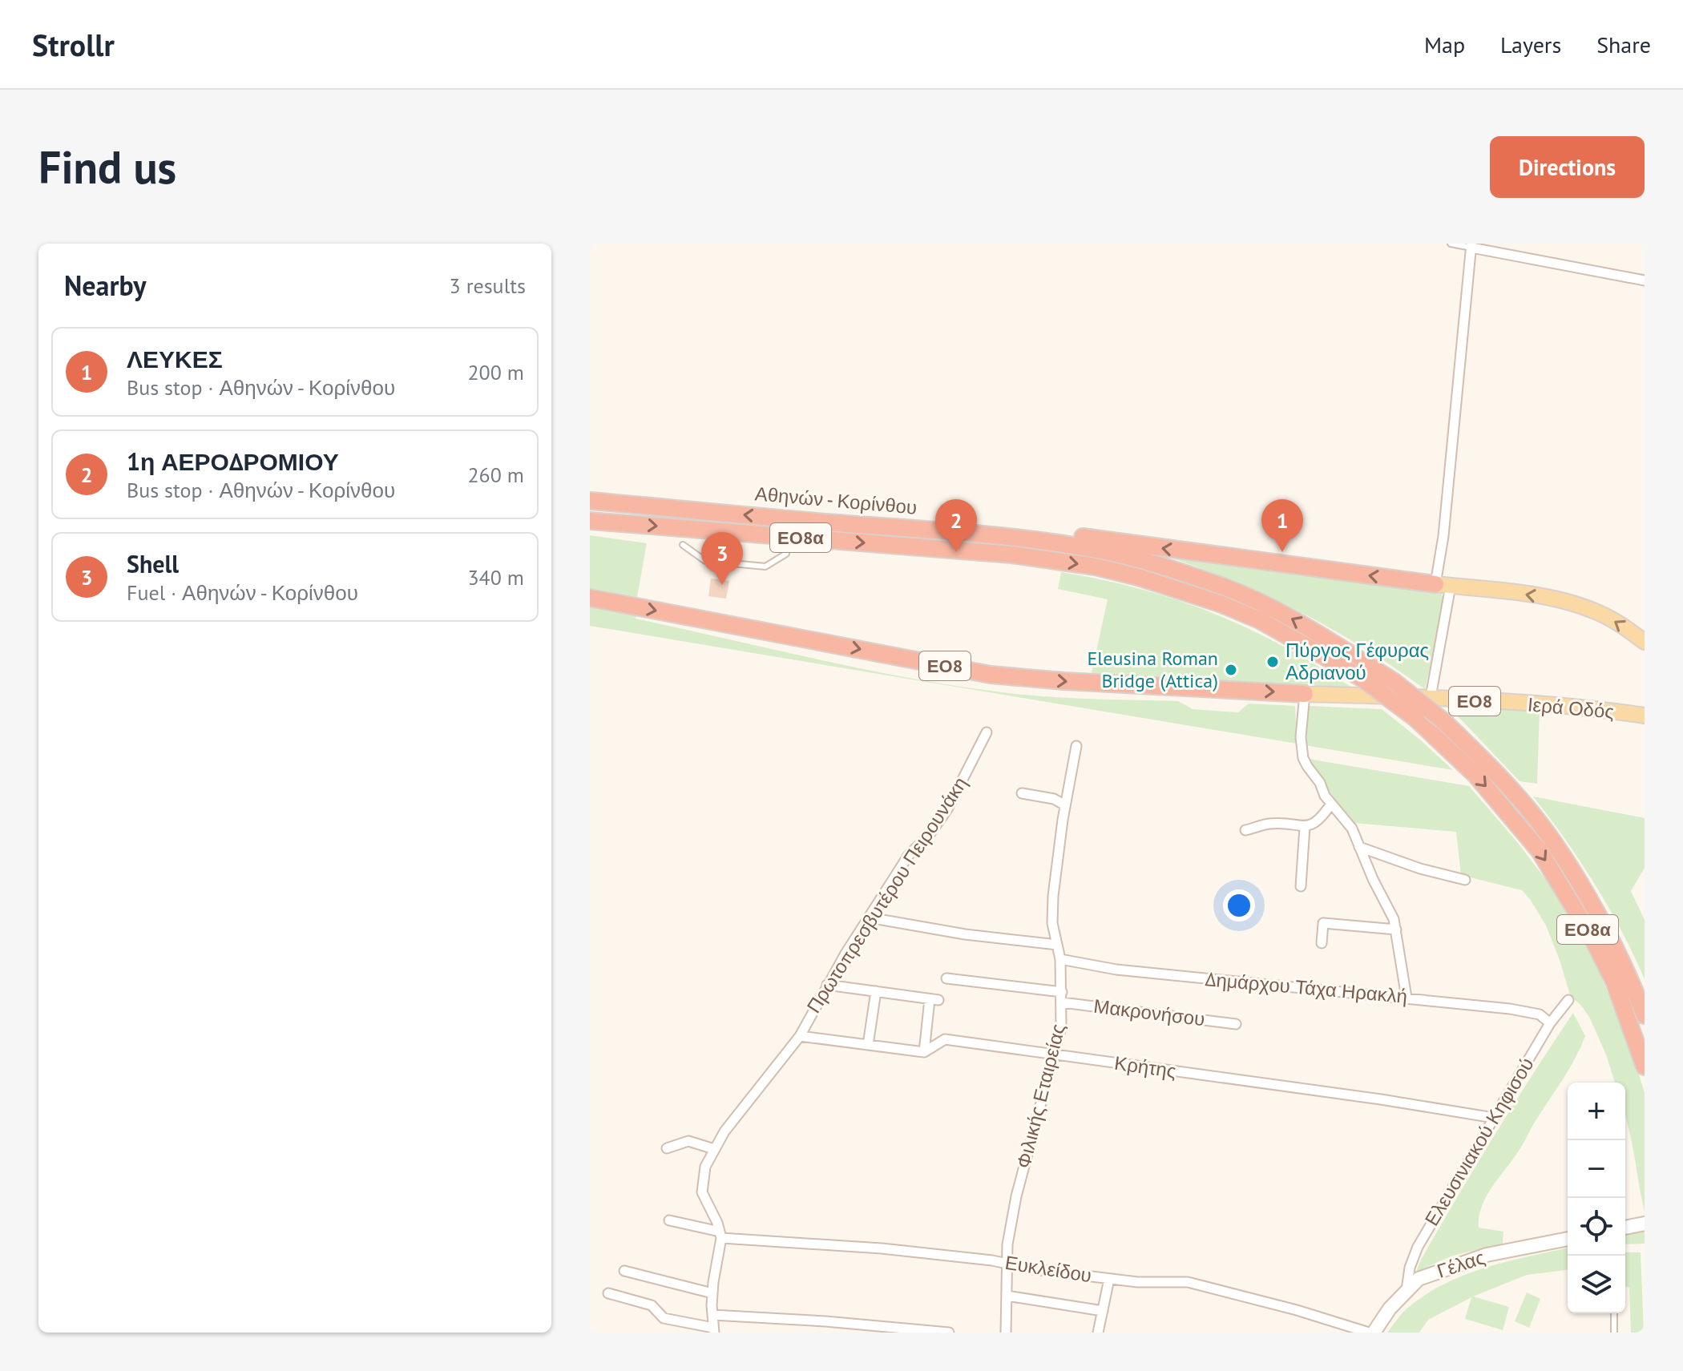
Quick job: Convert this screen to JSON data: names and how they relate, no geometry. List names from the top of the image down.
{
  "streets": {
    "highway": ["Αθηνών - Κορίνθου", "ΕΟ8α", "ΕΟ8"],
    "main road": ["Ιερά Οδός", "Γέλας"],
    "street": [
      "Πρωτοπρεσβυτέρου Πειρουνάκη",
      "Δημάρχου Τάχα Ηρακλή",
      "Μακρονήσου",
      "Κρήτης",
      "Φιλικής Εταιρείας",
      "Ελευσινιακού Κηφισού",
      "Ευκλείδου"
    ]
  },
  "crossings": [
    ["ΕΟ8", "Ιερά Οδός"],
    ["Πρωτοπρεσβυτέρου Πειρουνάκη", "Κρήτης"],
    ["Πρωτοπρεσβυτέρου Πειρουνάκη", "Ευκλείδου"],
    ["Δημάρχου Τάχα Ηρακλή", "Φιλικής Εταιρείας"],
    ["Δημάρχου Τάχα Ηρακλή", "Ελευσινιακού Κηφισού"],
    ["Μακρονήσου", "Φιλικής Εταιρείας"],
    ["Κρήτης", "Φιλικής Εταιρείας"],
    ["Κρήτης", "Ελευσινιακού Κηφισού"],
    ["Φιλικής Εταιρείας", "Ευκλείδου"],
    ["Ελευσινιακού Κηφισού", "Γέλας"],
    ["Γέλας", "Ευκλείδου"]
  ],
  "places": ["Πύργος Γέφυρας Αδριανού", "Eleusina Roman Bridge (Attica)"],
  "page": {
    "header": "Strollr",
    "nav": ["Map", "Layers", "Share"],
    "buttons": "Directions",
    "title": "Find us",
    "heading": ["Nearby", "3 results"],
    "list": [
      {
        "mark": "1",
        "name": "ΛΕΥΚΕΣ",
        "note": "Bus stop · Αθηνών - Κορίνθου",
        "value": "200 m"
      },
      {
        "mark": "2",
        "name": "1η ΑΕΡΟΔΡΟΜΙΟΥ",
        "note": "Bus stop · Αθηνών - Κορίνθου",
        "value": "260 m"
      },
      {
        "mark": "3",
        "name": "Shell",
        "note": "Fuel · Αθηνών - Κορίνθου",
        "value": "340 m"
      }
    ],
    "pins": ["1", "2", "3"],
    "map_buttons": ["+", "−"]
  }
}
